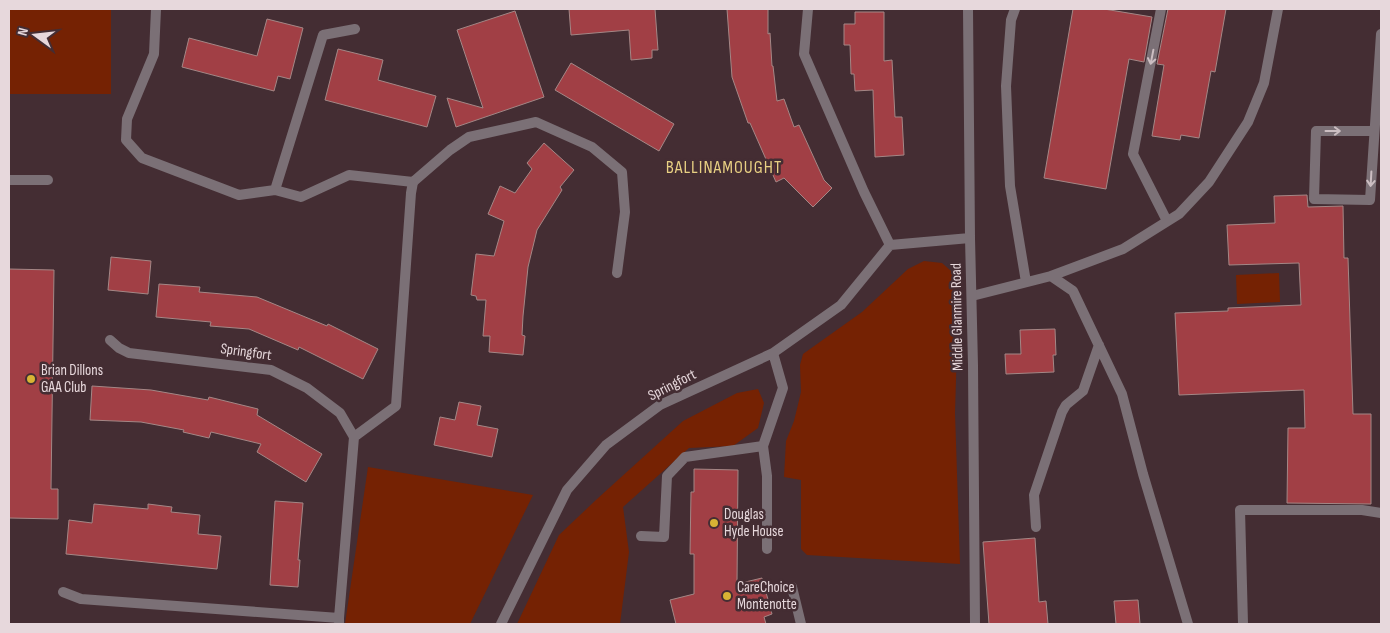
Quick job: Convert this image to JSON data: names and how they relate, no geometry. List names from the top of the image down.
{
  "streets": {
    "street": ["Middle Glanmire Road", "Springfort"]
  },
  "districts": ["BALLINAMOUGHT"],
  "places": ["Brian Dillons GAA Club", "Douglas Hyde House", "CareChoice Montenotte"],
  "north": "left"
}
